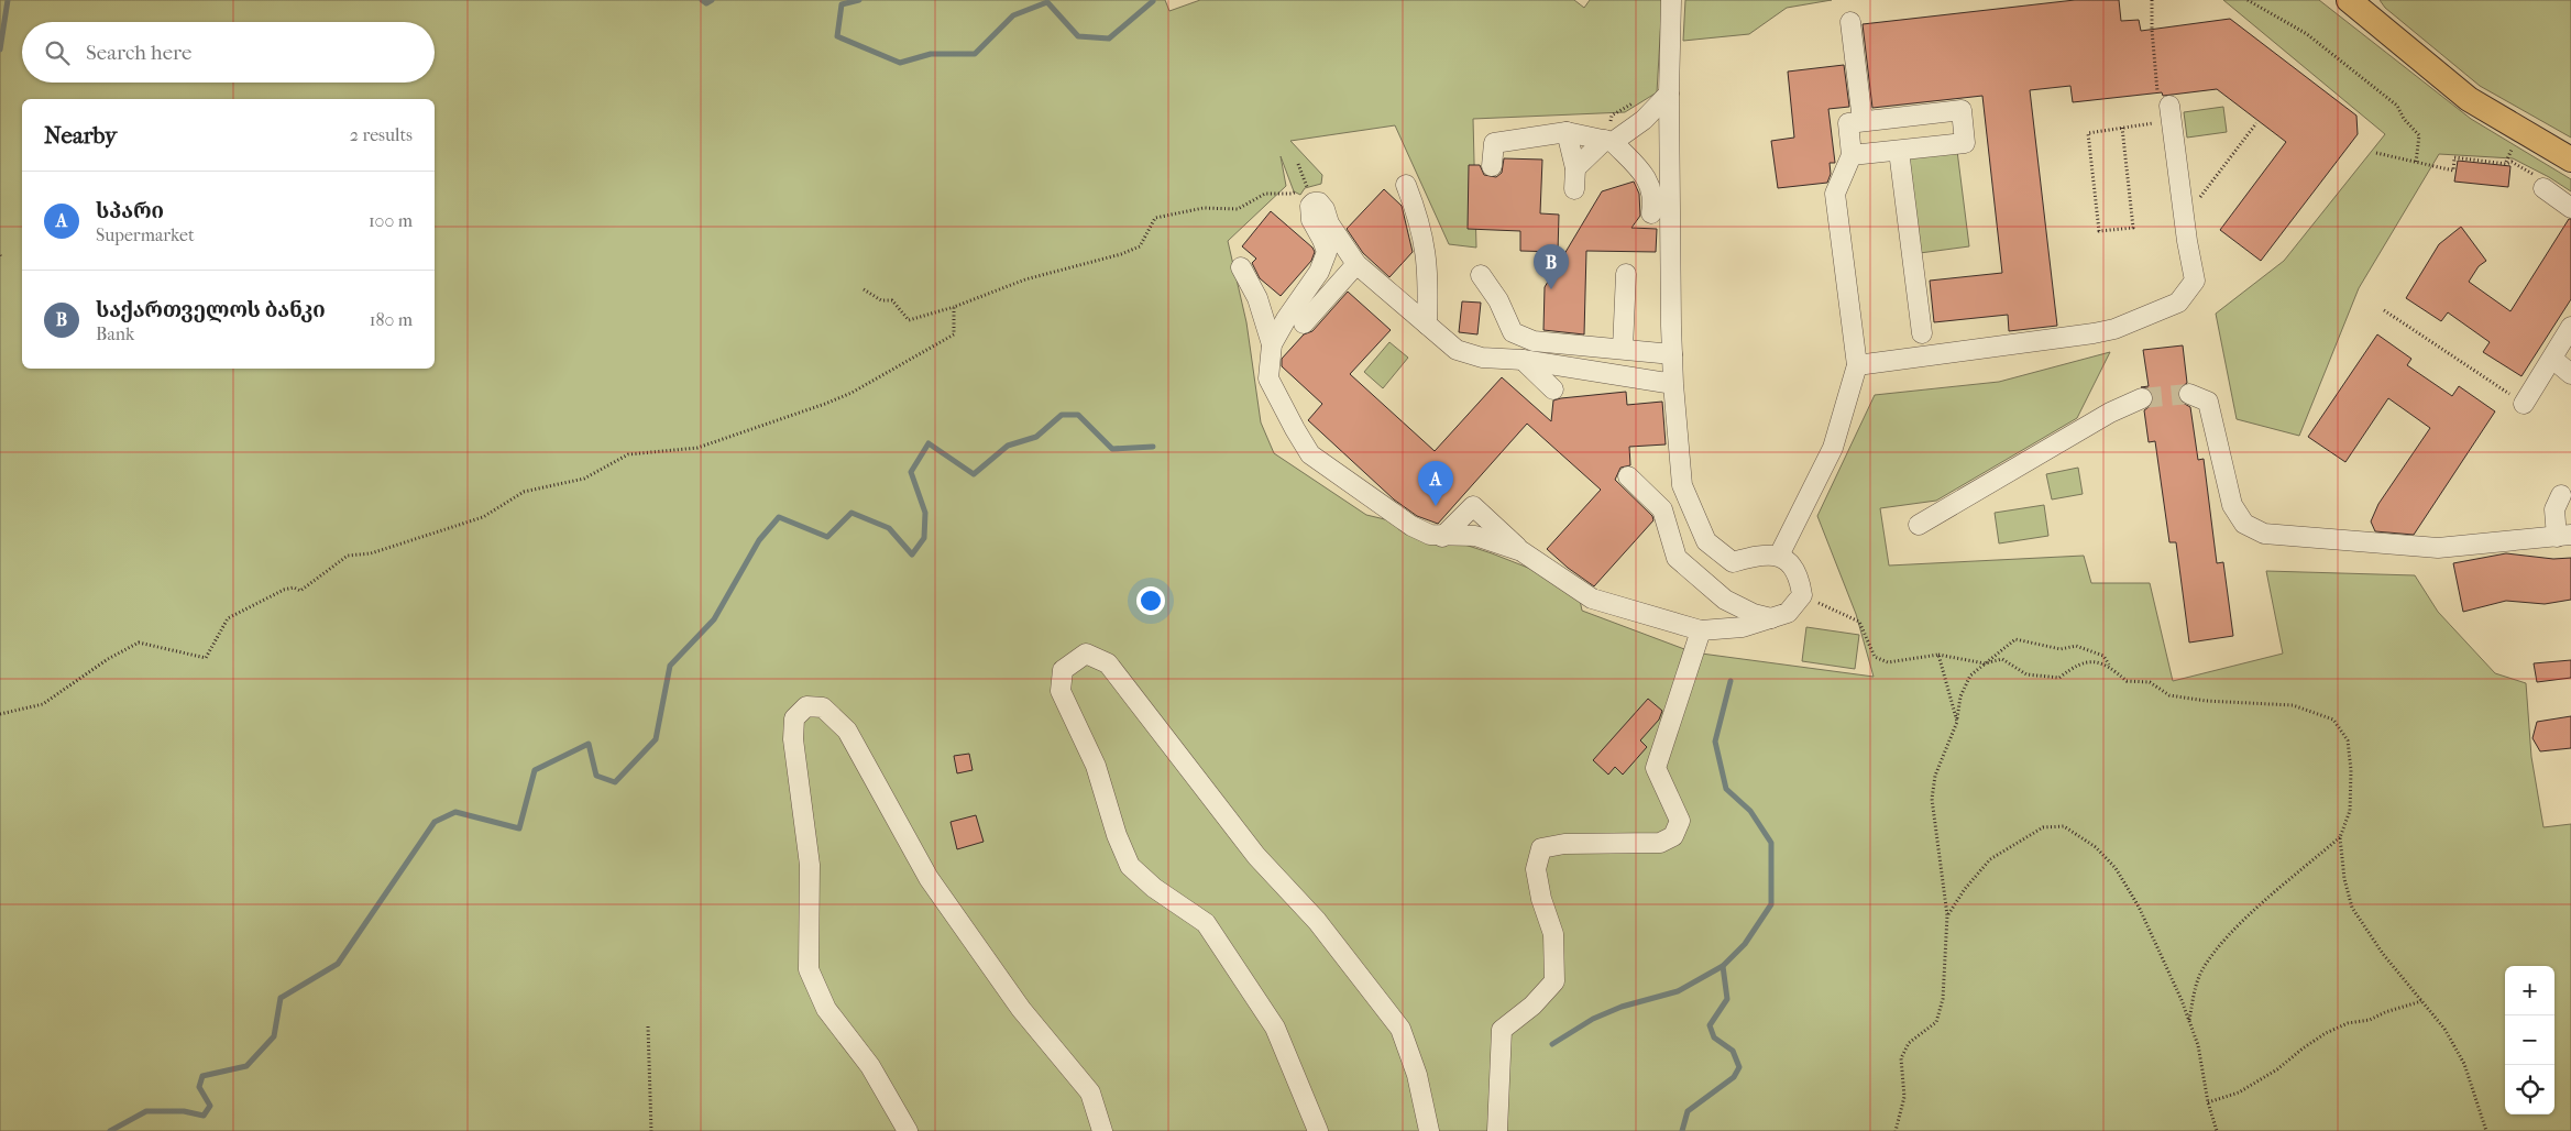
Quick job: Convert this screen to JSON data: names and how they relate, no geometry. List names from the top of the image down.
{
  "page": {
    "search": "Search here",
    "heading": ["Nearby", "2 results"],
    "list": [
      {
        "mark": "A",
        "name": "სპარი",
        "note": "Supermarket",
        "value": "100 m"
      },
      {
        "mark": "B",
        "name": "საქართველოს ბანკი",
        "note": "Bank",
        "value": "180 m"
      }
    ],
    "pins": ["B", "A"],
    "map_buttons": ["+", "−"]
  }
}
